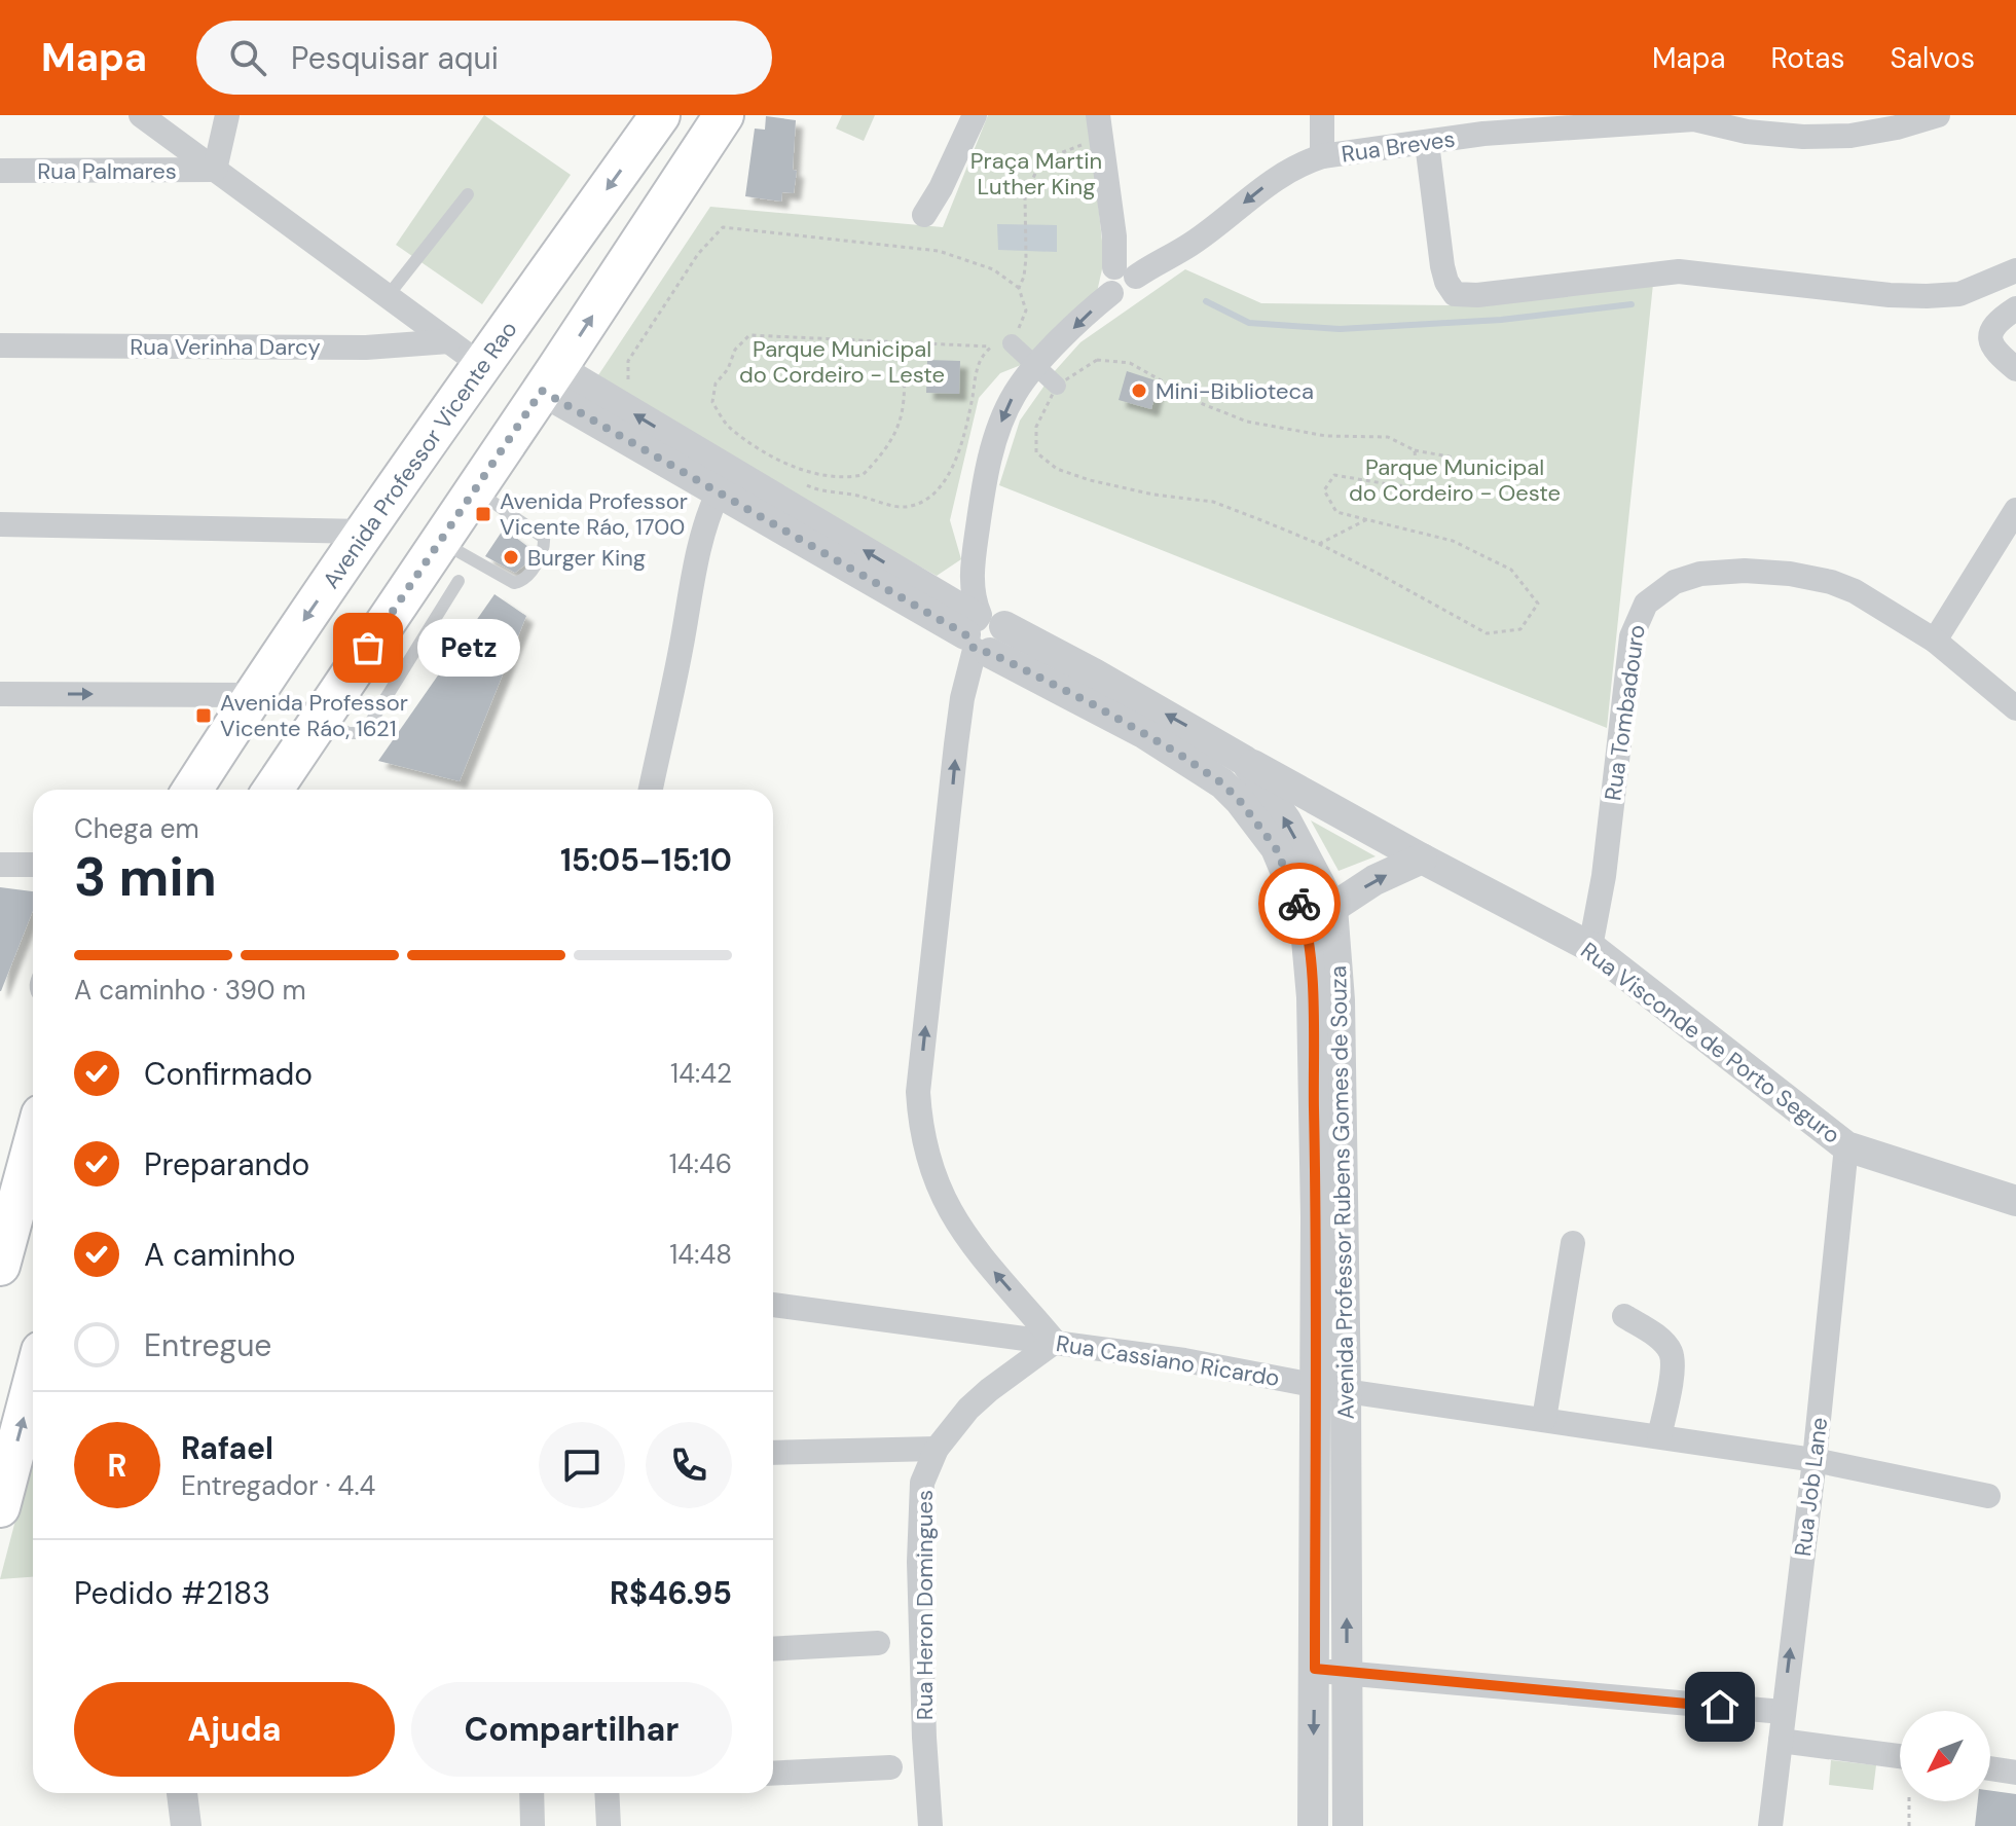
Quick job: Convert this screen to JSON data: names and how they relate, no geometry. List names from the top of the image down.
{
  "streets": {
    "main road": ["Avenida Professor Vicente Rao"],
    "street": [
      "Rua Breves",
      "Rua Palmares",
      "Rua Verinha Darcy",
      "Rua Tombadouro",
      "Rua Visconde de Porto Seguro",
      "Avenida Professor Rubens Gomes de Souza",
      "Rua Cassiano Ricardo",
      "Rua Job Lane",
      "Rua Heron Domingues"
    ]
  },
  "crossings": [
    ["Rua Tombadouro", "Rua Visconde de Porto Seguro"],
    ["Rua Visconde de Porto Seguro", "Avenida Professor Rubens Gomes de Souza"],
    ["Rua Visconde de Porto Seguro", "Rua Job Lane"],
    ["Avenida Professor Rubens Gomes de Souza", "Rua Cassiano Ricardo"],
    ["Rua Cassiano Ricardo", "Rua Job Lane"],
    ["Rua Cassiano Ricardo", "Rua Heron Domingues"]
  ],
  "one_way": ["Rua Job Lane"],
  "parks": ["Praça Martin Luther King", "Parque Municipal do Cordeiro - Leste", "Parque Municipal do Cordeiro - Oeste"],
  "places": {
    "other": ["Mini-Biblioteca", "Burger King", "Petz"],
    "transit": ["Avenida Professor Vicente Ráo, 1700", "Avenida Professor Vicente Ráo, 1621"]
  },
  "north": "bottom left",
  "page": {
    "header": "Mapa",
    "search": "Pesquisar aqui",
    "nav": ["Mapa", "Rotas", "Salvos"],
    "bubble": "Petz",
    "heading": ["3 min", "Chega em", "15:05–15:10"],
    "panel": [
      "Rafael",
      "Entregador · 4.4",
      "Pedido #2183",
      "R$46.95"
    ],
    "bar": "A caminho · 390 m",
    "list": [
      ["Confirmado", "14:42"],
      ["Preparando", "14:46"],
      ["A caminho", "14:48"],
      "Entregue"
    ],
    "round": "R",
    "buttons": ["Ajuda", "Compartilhar"]
  }
}
